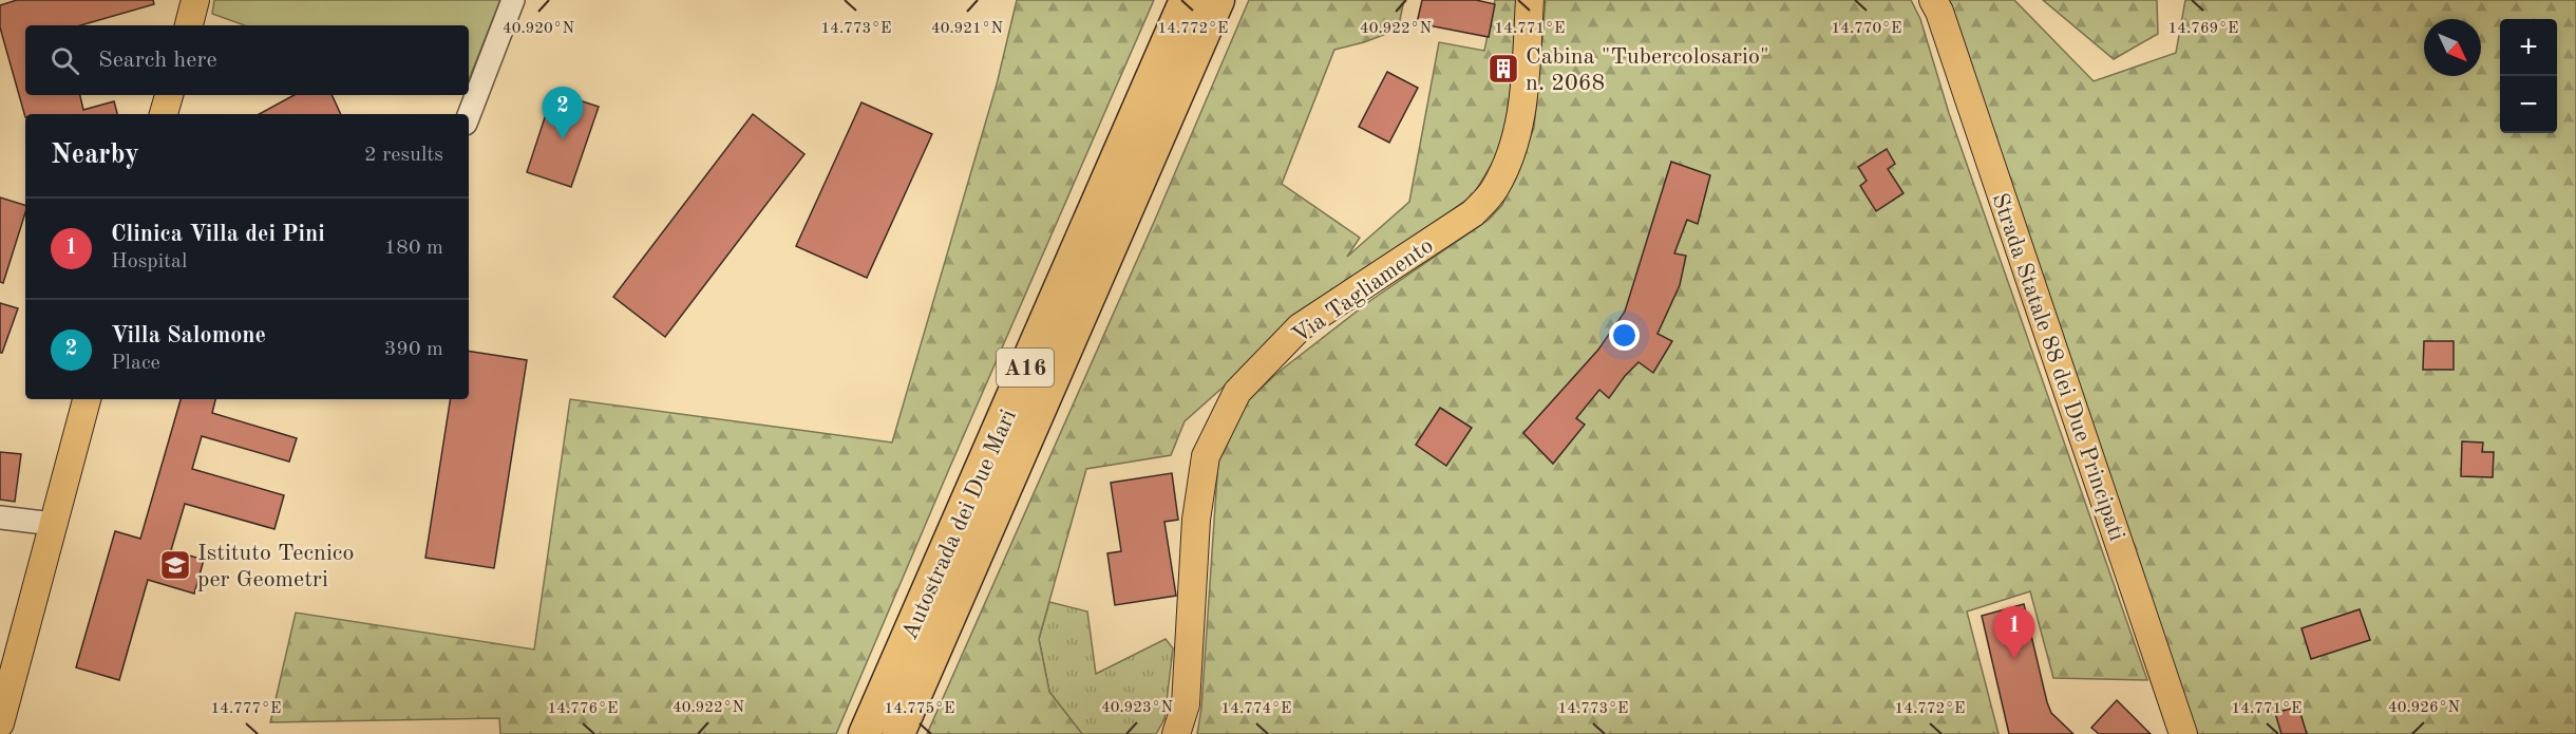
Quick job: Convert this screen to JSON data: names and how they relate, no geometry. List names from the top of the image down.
{
  "streets": {
    "highway": ["A16", "Autostrada dei Due Mari"],
    "main road": ["Via Tagliamento", "Strada Statale 88 dei Due Principati"]
  },
  "places": {
    "building": ["Cabina \"Tubercolosario\" n. 2068"],
    "school or university": ["Istituto Tecnico per Geometri"]
  },
  "north": "bottom right",
  "page": {
    "map_buttons": ["+", "−"],
    "search": "Search here",
    "pins": ["2", "1"],
    "heading": ["Nearby", "2 results"],
    "list": [
      {
        "mark": "1",
        "name": "Clinica Villa dei Pini",
        "note": "Hospital",
        "value": "180 m"
      },
      {
        "mark": "2",
        "name": "Villa Salomone",
        "note": "Place",
        "value": "390 m"
      }
    ]
  },
  "coordinates": [
    "14.773°E",
    "14.772°E",
    "14.771°E",
    "14.770°E",
    "14.769°E",
    "40.920°N",
    "40.921°N",
    "40.922°N",
    "40.923°N",
    "40.926°N",
    "14.777°E",
    "14.776°E",
    "14.775°E",
    "14.774°E"
  ]
}
